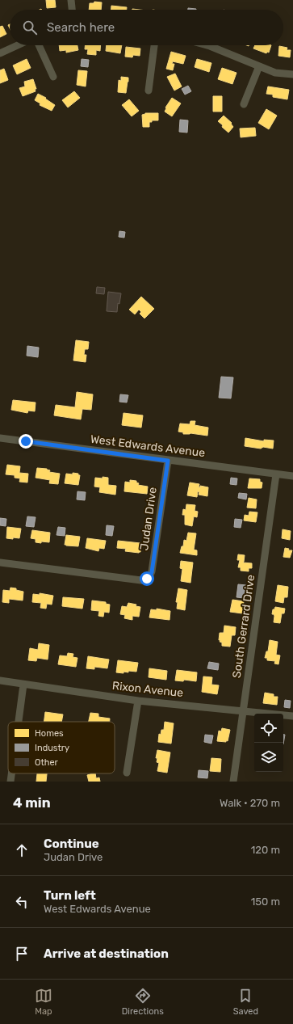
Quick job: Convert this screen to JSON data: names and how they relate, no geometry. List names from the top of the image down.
{
  "streets": {
    "street": [
      "West Edwards Avenue",
      "Judan Drive",
      "South Gerrard Drive",
      "Rixon Avenue"
    ]
  },
  "crossings": [
    ["West Edwards Avenue", "Judan Drive"],
    ["West Edwards Avenue", "South Gerrard Drive"],
    ["South Gerrard Drive", "Rixon Avenue"]
  ],
  "legend": ["Homes", "Industry", "Other"],
  "page": {
    "search": "Search here",
    "heading": ["4 min", "Walk · 270 m"],
    "list": [
      ["Continue", "Judan Drive", "120 m"],
      ["Turn left", "West Edwards Avenue", "150 m"],
      "Arrive at destination"
    ],
    "nav": ["Map", "Directions", "Saved"]
  }
}
